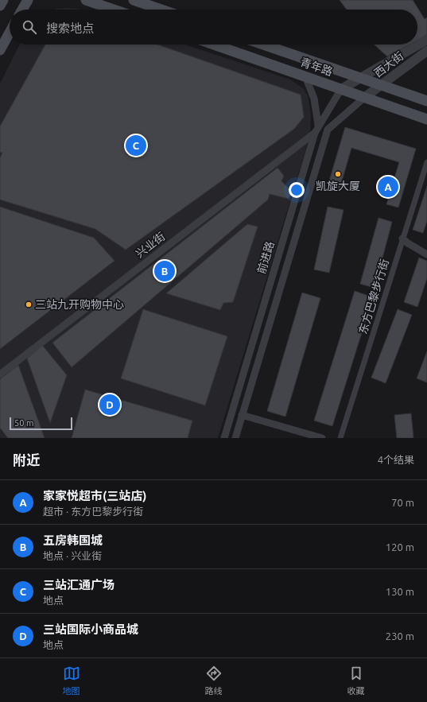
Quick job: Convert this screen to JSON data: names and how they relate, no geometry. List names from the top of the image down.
{
  "streets": {
    "main road": ["青年路"],
    "street": [
      "西大街",
      "兴业街",
      "前进路",
      "东方巴黎步行街"
    ]
  },
  "crossings": [
    ["西大街", "青年路"],
    ["西大街", "前进路"],
    ["青年路", "前进路"],
    ["兴业街", "前进路"]
  ],
  "places": ["凯旋大厦", "三站九开购物中心"],
  "scale_bar": "50 m",
  "page": {
    "search": "搜索地点",
    "pins": [
      "C",
      "A",
      "B",
      "D"
    ],
    "scale": "50 m",
    "heading": ["附近", "4个结果"],
    "list": [
      {
        "mark": "A",
        "name": "家家悦超市(三站店)",
        "note": "超市 · 东方巴黎步行街",
        "value": "70 m"
      },
      {
        "mark": "B",
        "name": "五房韩国城",
        "note": "地点 · 兴业街",
        "value": "120 m"
      },
      {
        "mark": "C",
        "name": "三站汇通广场",
        "note": "地点",
        "value": "130 m"
      },
      {
        "mark": "D",
        "name": "三站国际小商品城",
        "note": "地点",
        "value": "230 m"
      }
    ],
    "nav": ["地图", "路线", "收藏"]
  }
}
